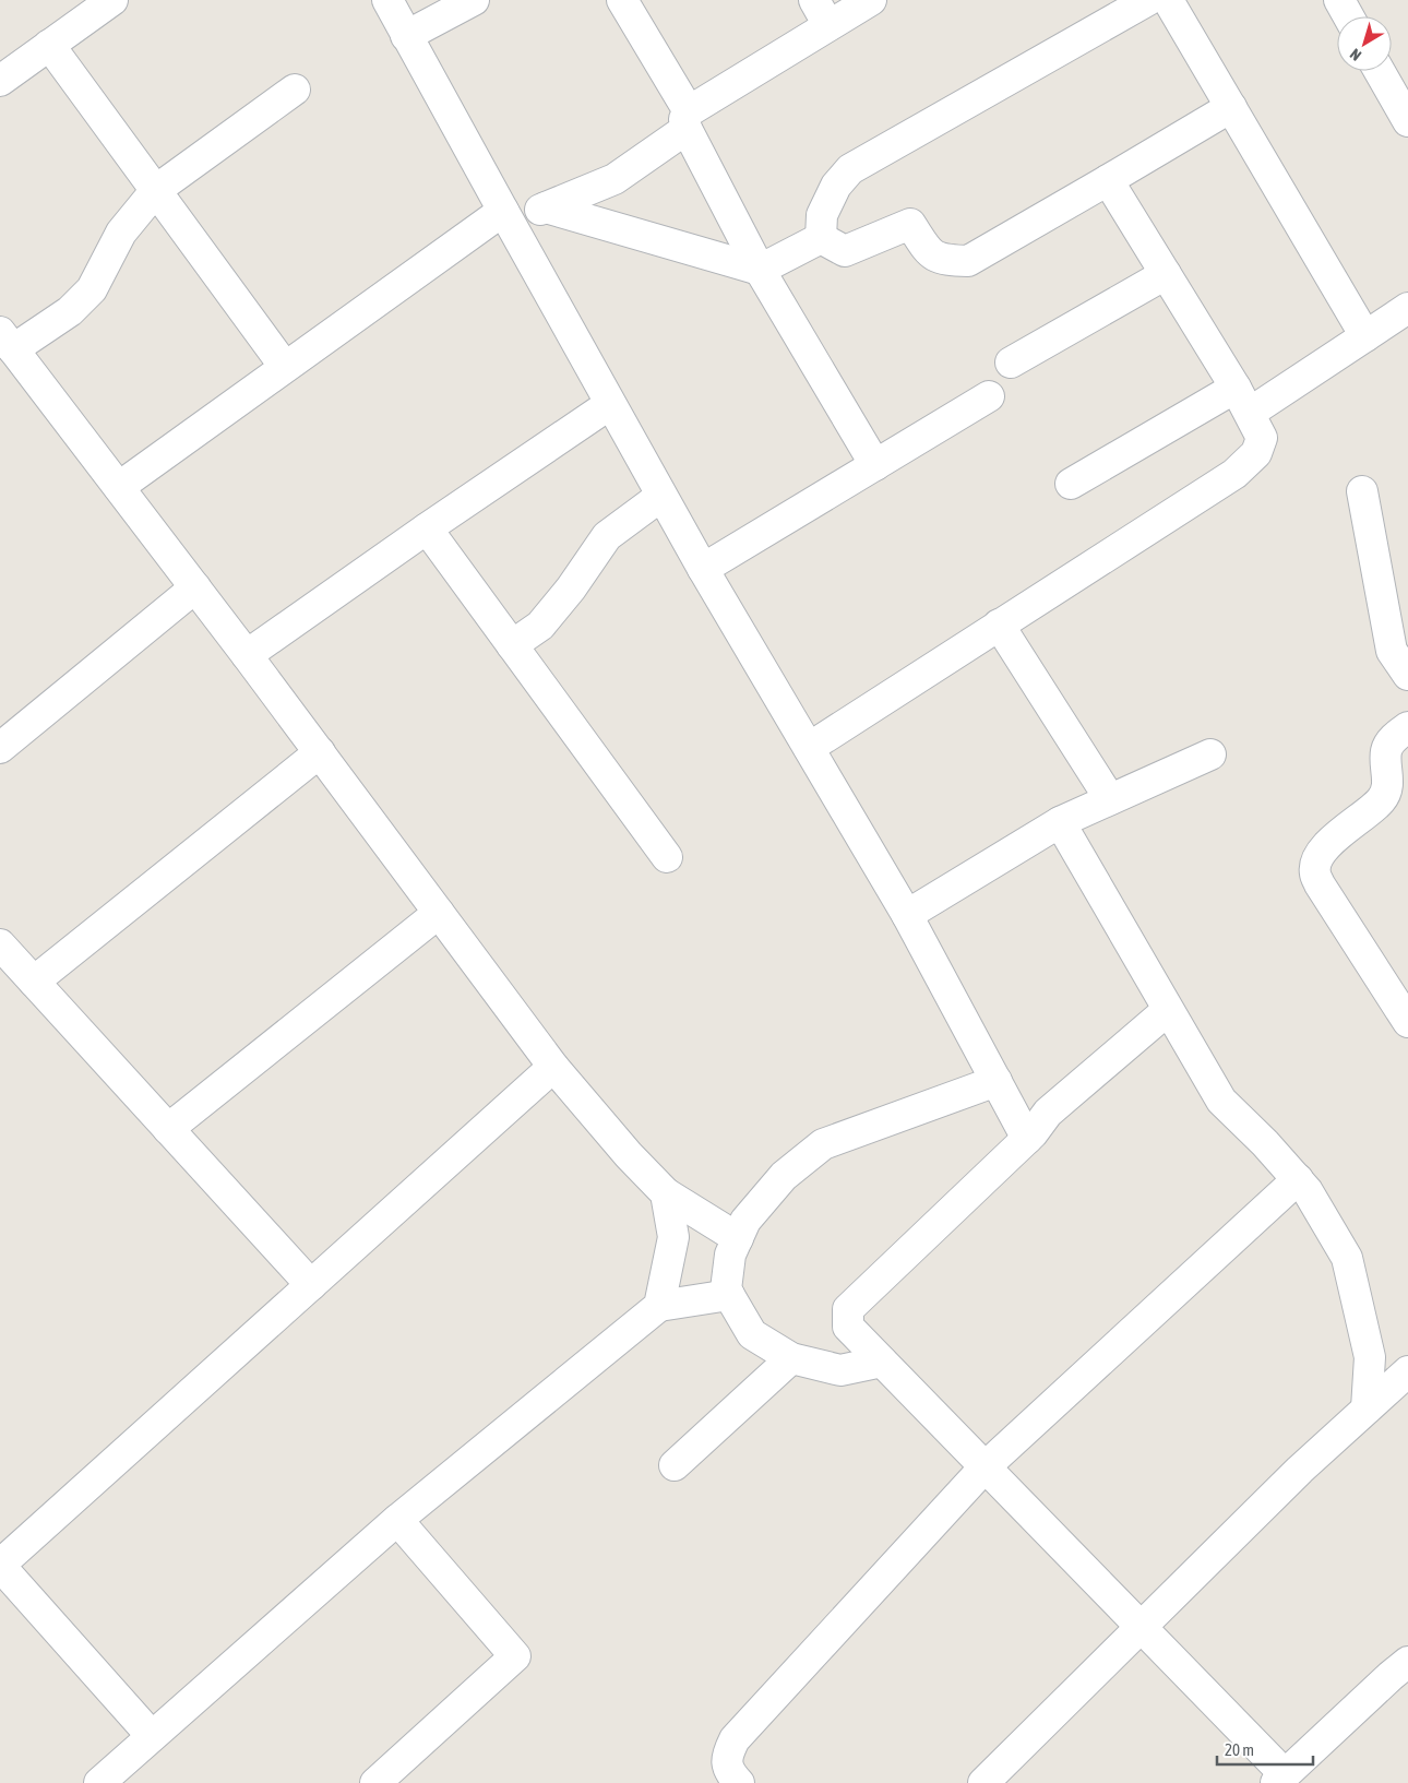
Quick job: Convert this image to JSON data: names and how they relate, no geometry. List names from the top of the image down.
{
  "scale_bar": "20 m",
  "north": "bottom left"
}
